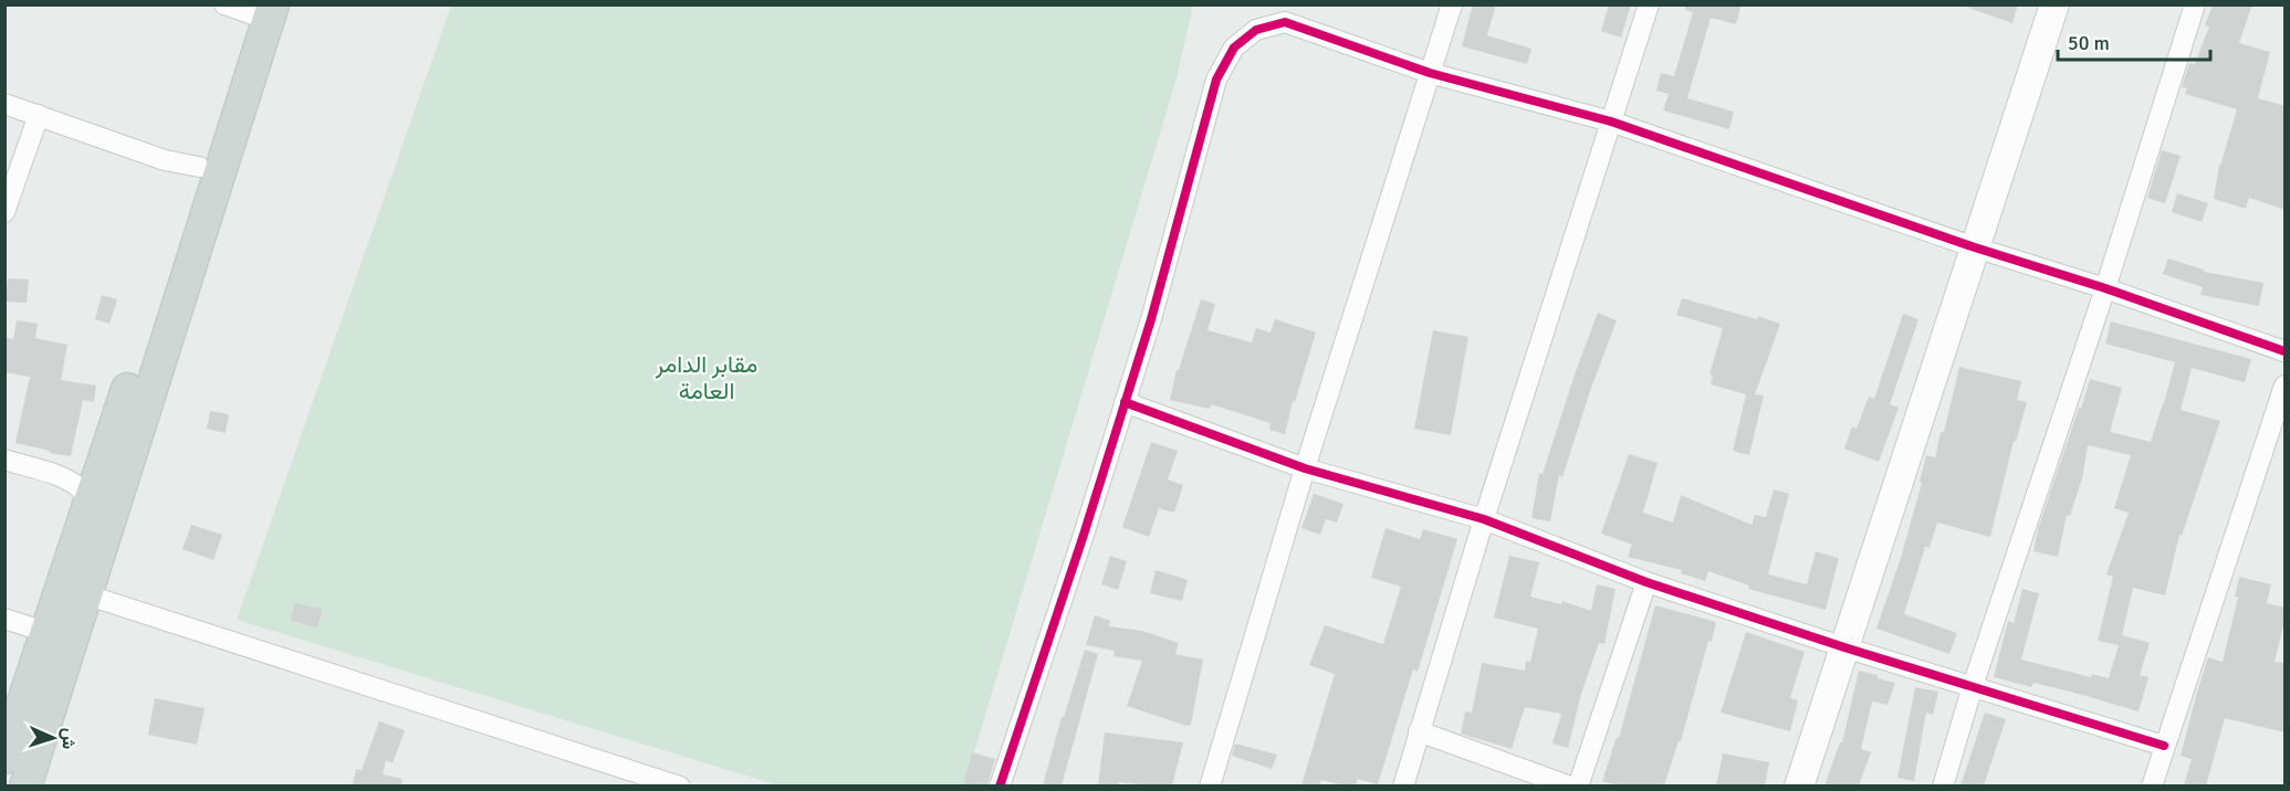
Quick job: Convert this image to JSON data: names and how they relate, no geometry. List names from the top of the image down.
{
  "parks": ["مقابر الدامر العامة"],
  "scale_bar": "50 m",
  "north": "right"
}
